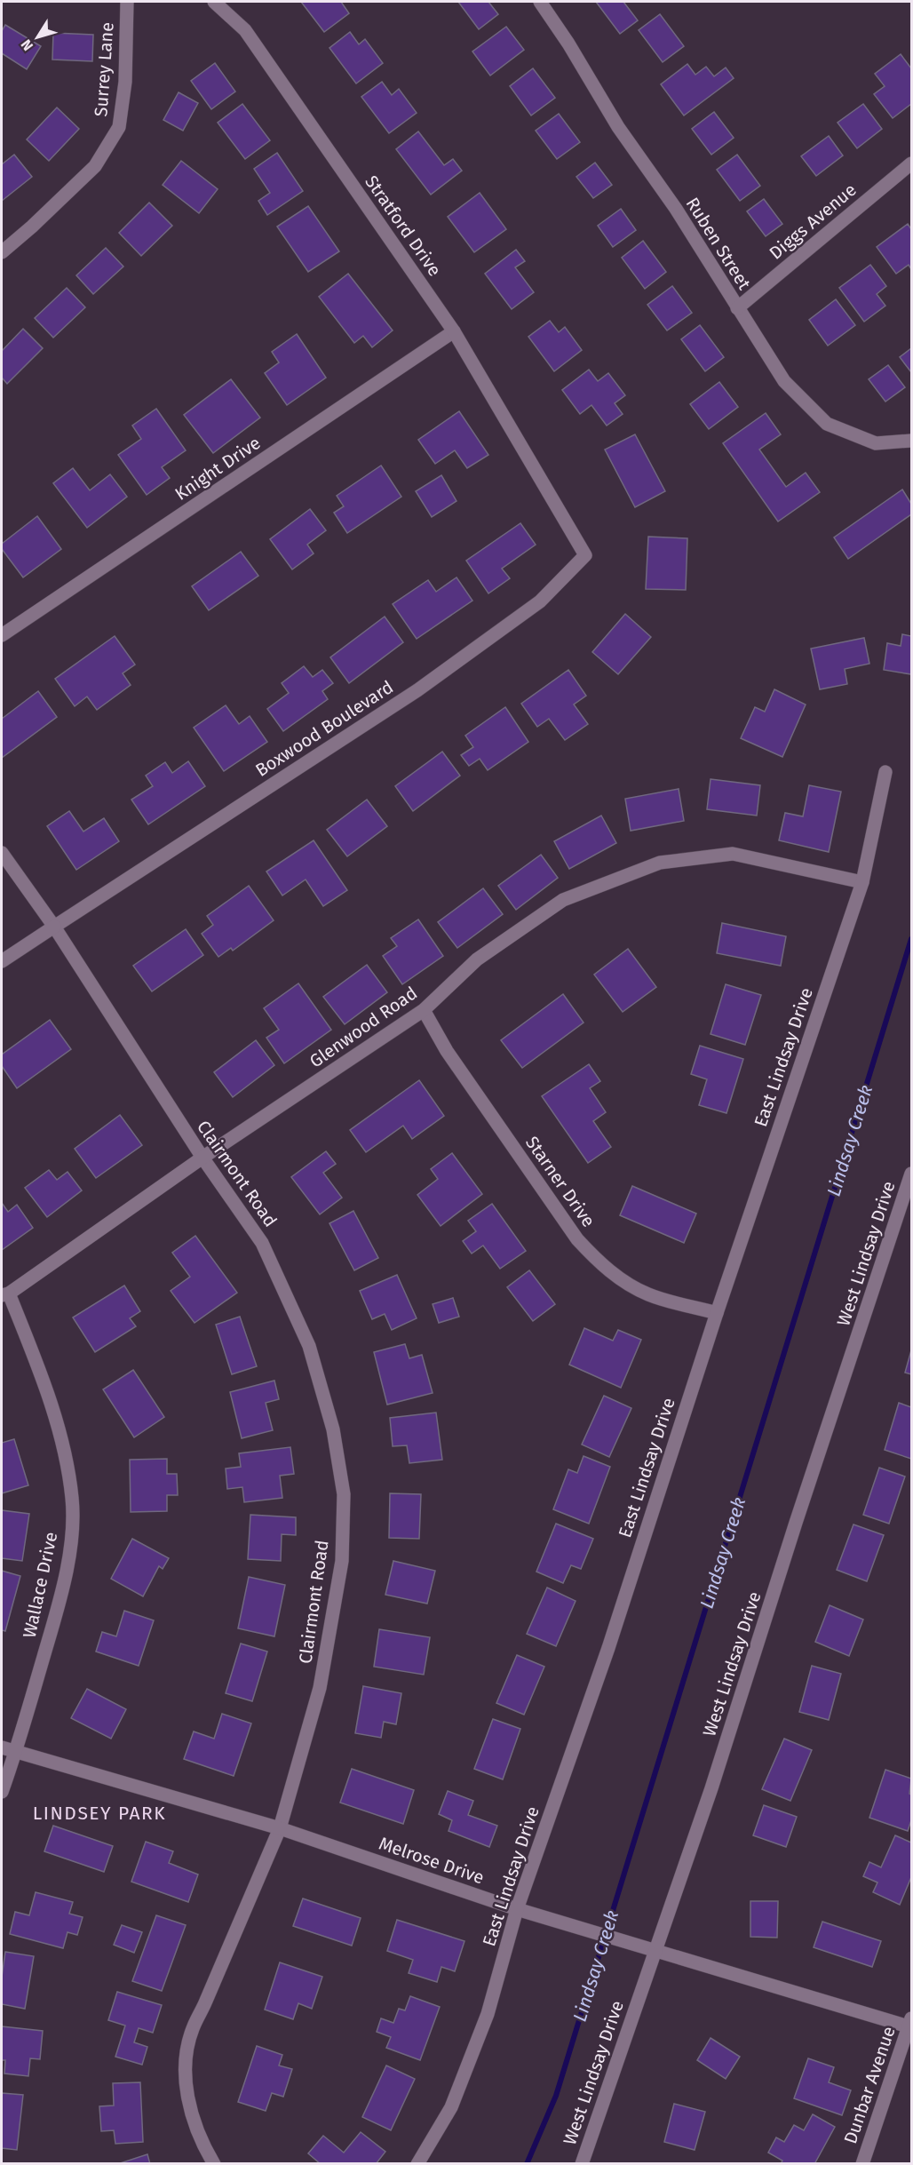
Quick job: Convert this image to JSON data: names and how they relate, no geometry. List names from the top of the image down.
{
  "streets": {
    "street": [
      "Surrey Lane",
      "Diggs Avenue",
      "Stratford Drive",
      "Ruben Street",
      "Knight Drive",
      "Boxwood Boulevard",
      "Glenwood Road",
      "East Lindsay Drive",
      "Clairmont Road",
      "Starner Drive",
      "West Lindsay Drive",
      "Wallace Drive",
      "Melrose Drive",
      "Dunbar Avenue"
    ]
  },
  "crossings": [
    ["Diggs Avenue", "Ruben Street"],
    ["Stratford Drive", "Knight Drive"],
    ["Stratford Drive", "Boxwood Boulevard"],
    ["Boxwood Boulevard", "Clairmont Road"],
    ["Glenwood Road", "East Lindsay Drive"],
    ["Glenwood Road", "Clairmont Road"],
    ["Glenwood Road", "Starner Drive"],
    ["Glenwood Road", "Wallace Drive"],
    ["East Lindsay Drive", "Starner Drive"],
    ["East Lindsay Drive", "Melrose Drive"],
    ["Clairmont Road", "Melrose Drive"],
    ["West Lindsay Drive", "Melrose Drive"],
    ["Wallace Drive", "Melrose Drive"],
    ["Melrose Drive", "Dunbar Avenue"]
  ],
  "districts": ["LINDSEY PARK"],
  "water": ["Lindsay Creek"],
  "north": "bottom left"
}
